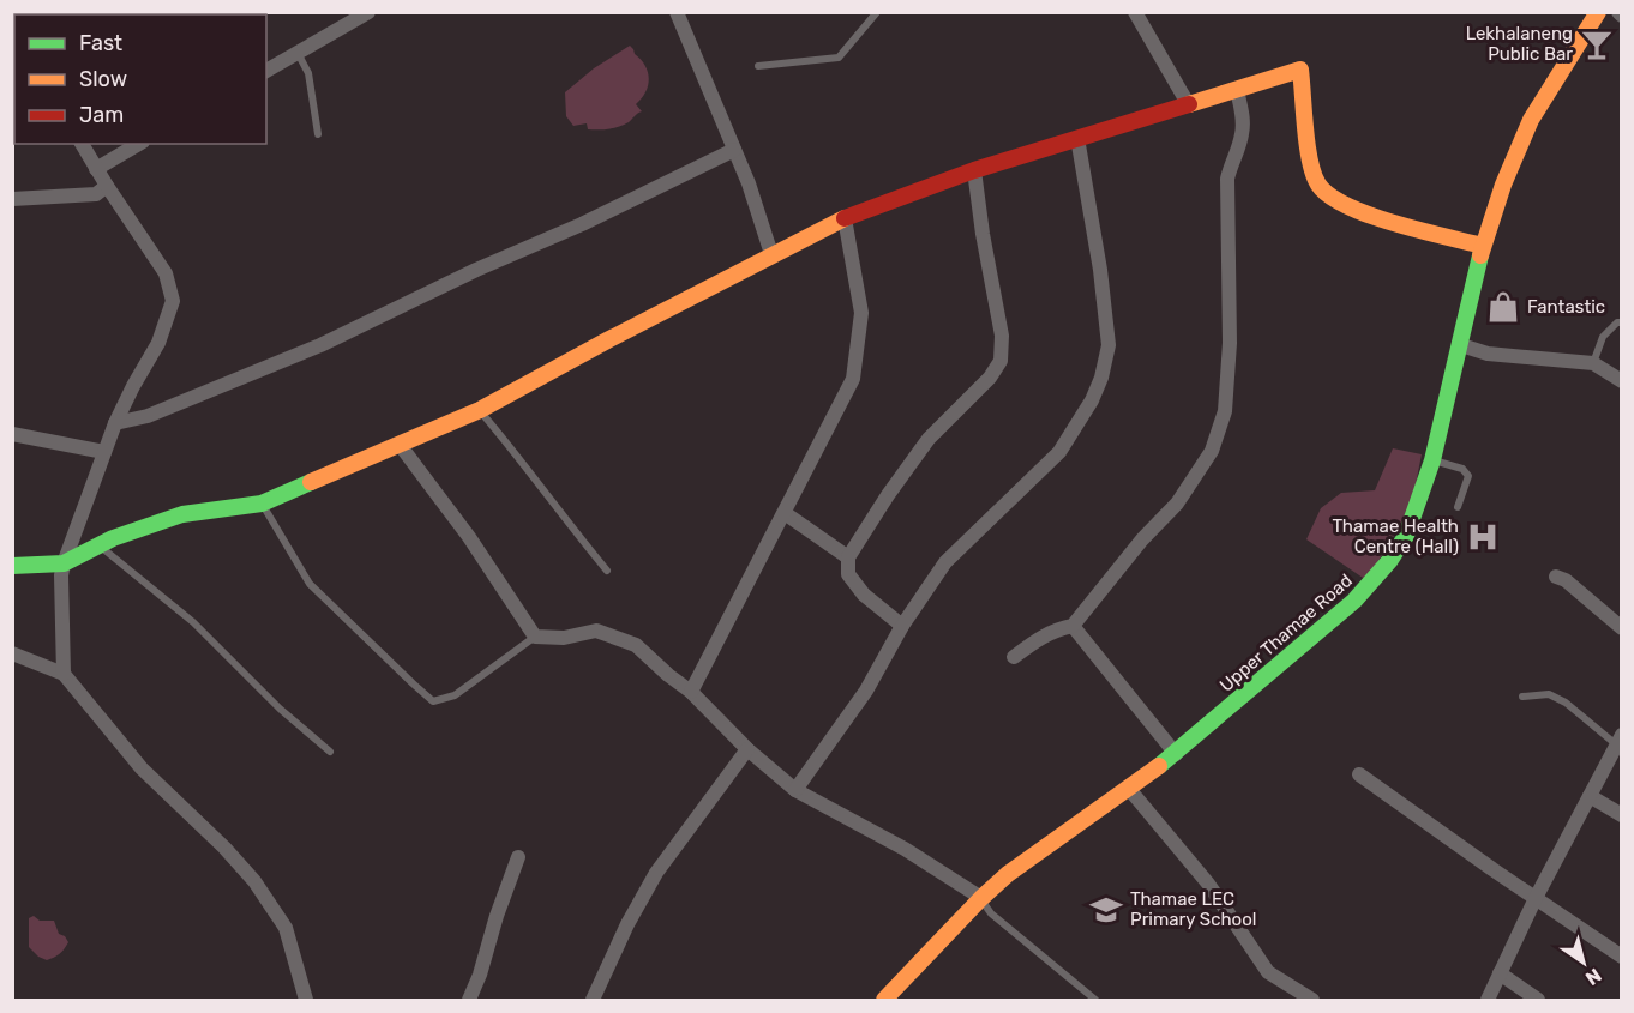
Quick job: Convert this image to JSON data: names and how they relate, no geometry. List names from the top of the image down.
{
  "streets": {
    "street": ["Upper Thamae Road"]
  },
  "places": {
    "bar": ["Lekhalaneng Public Bar"],
    "shop": ["Fantastic"],
    "hospital": ["Thamae Health Centre (Hall)"],
    "school or university": ["Thamae LEC Primary School"]
  },
  "legend": ["Fast", "Slow", "Jam"],
  "north": "bottom right"
}
